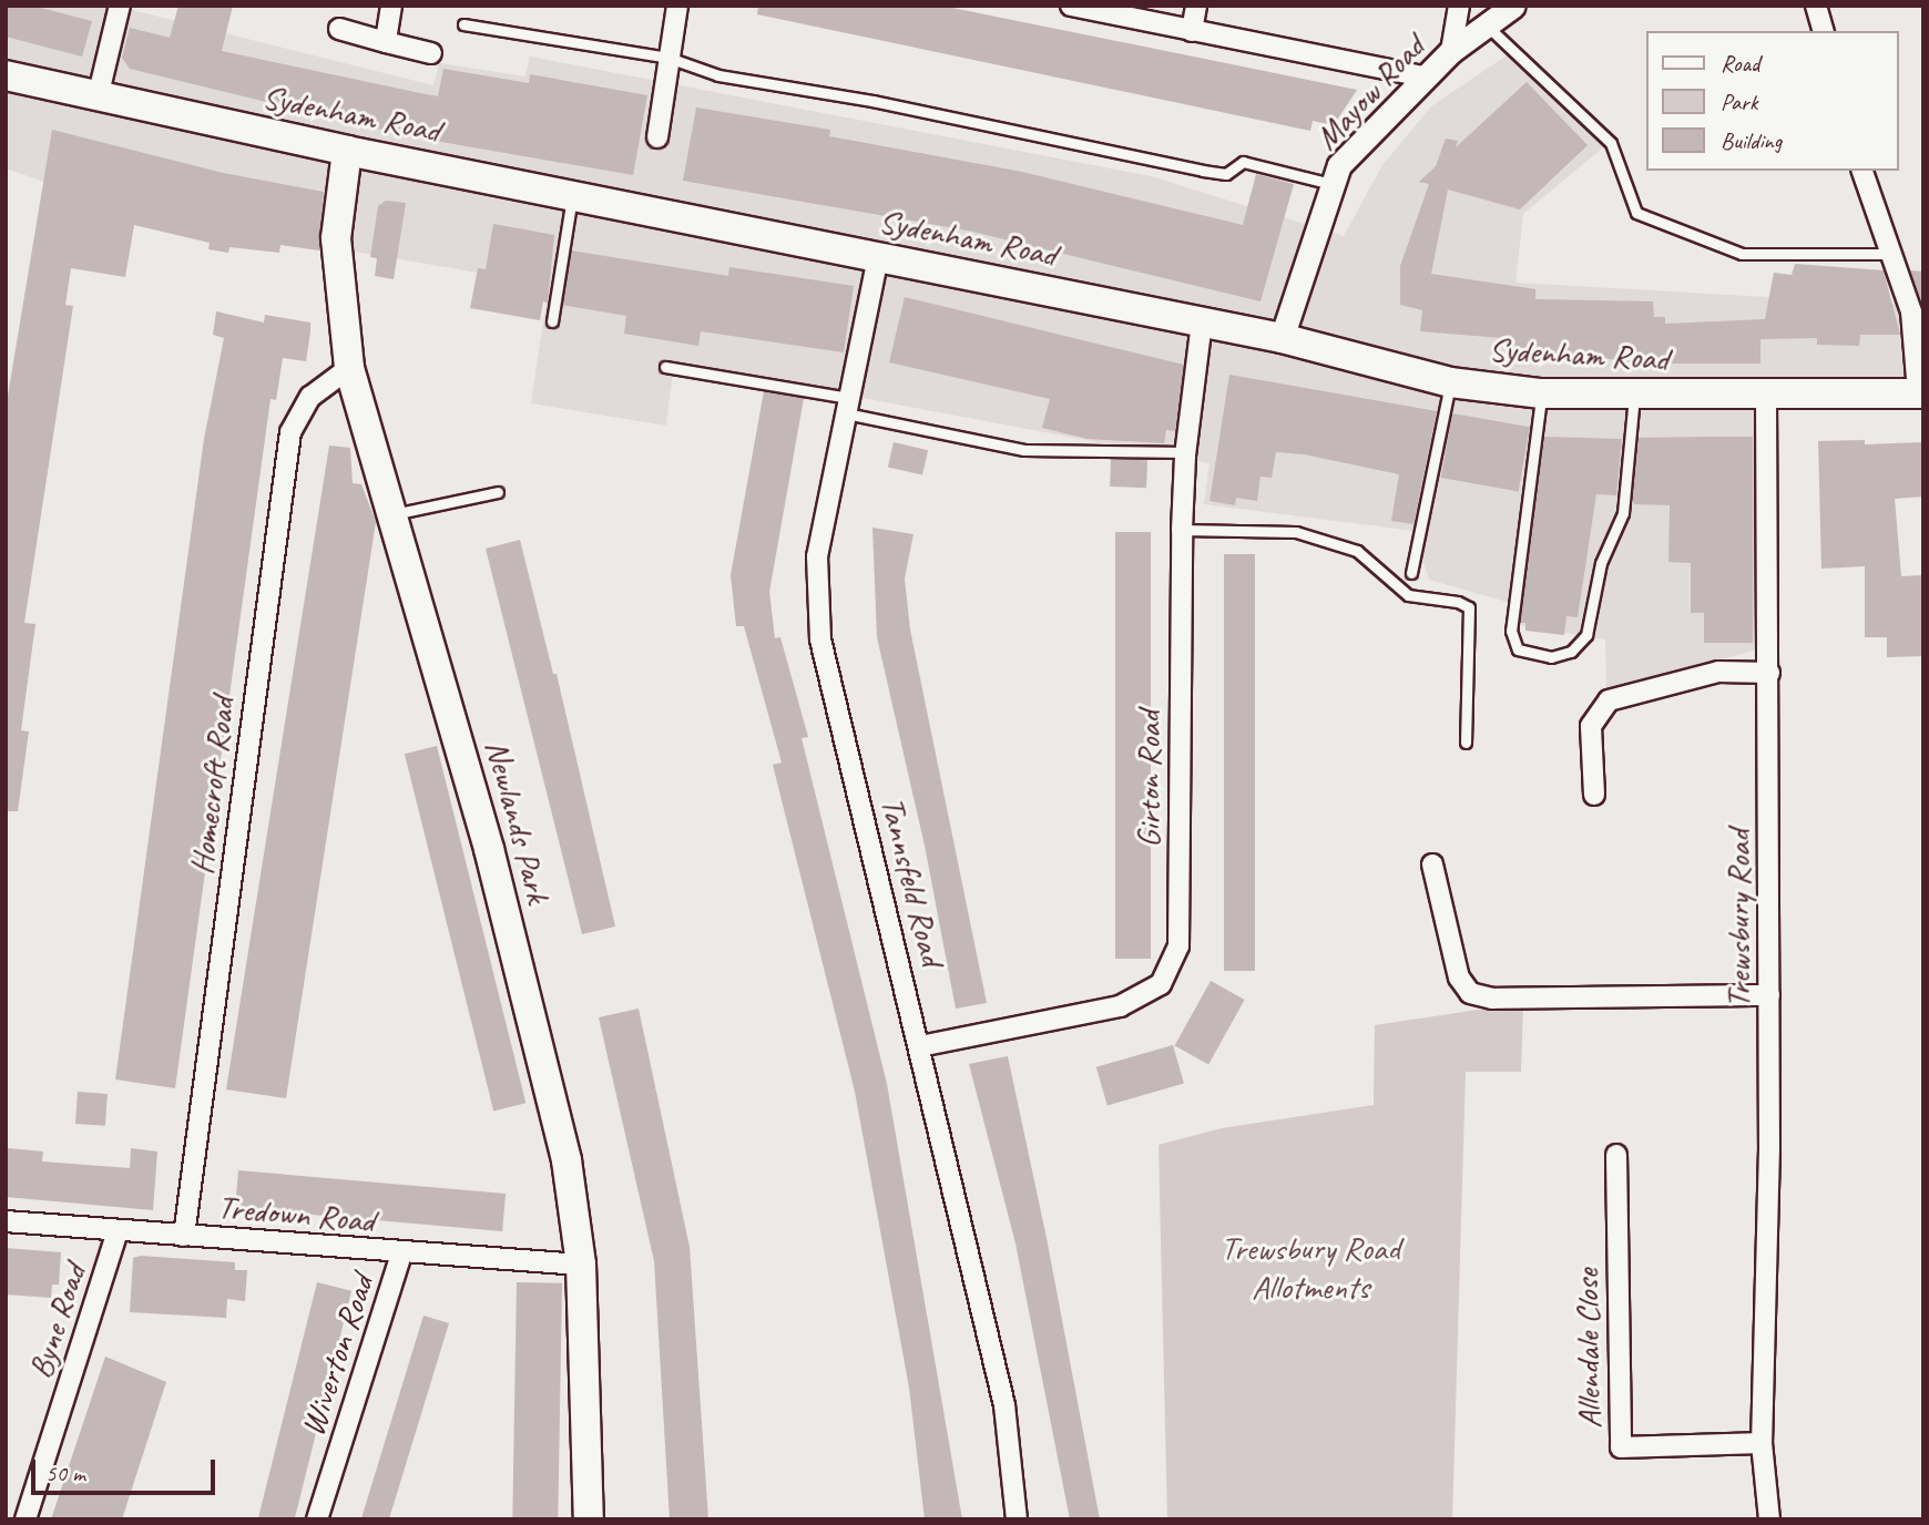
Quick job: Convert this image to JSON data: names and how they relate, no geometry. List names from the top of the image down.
{
  "streets": {
    "main road": ["Sydenham Road", "Newlands Park"],
    "street": [
      "Mayow Road",
      "Girton Road",
      "Homecroft Road",
      "Tannsfeld Road",
      "Trewsbury Road",
      "Tredown Road",
      "Byne Road",
      "Allendale Close",
      "Wiverton Road"
    ]
  },
  "crossings": [
    ["Mayow Road", "Sydenham Road"],
    ["Sydenham Road", "Girton Road"],
    ["Sydenham Road", "Newlands Park"],
    ["Sydenham Road", "Tannsfeld Road"],
    ["Sydenham Road", "Trewsbury Road"],
    ["Girton Road", "Tannsfeld Road"],
    ["Homecroft Road", "Newlands Park"],
    ["Homecroft Road", "Tredown Road"],
    ["Newlands Park", "Tredown Road"],
    ["Trewsbury Road", "Allendale Close"],
    ["Tredown Road", "Byne Road"],
    ["Tredown Road", "Wiverton Road"]
  ],
  "parks": ["Trewsbury Road Allotments"],
  "legend": ["Road", "Park", "Building"],
  "scale_bar": "50 m"
}
